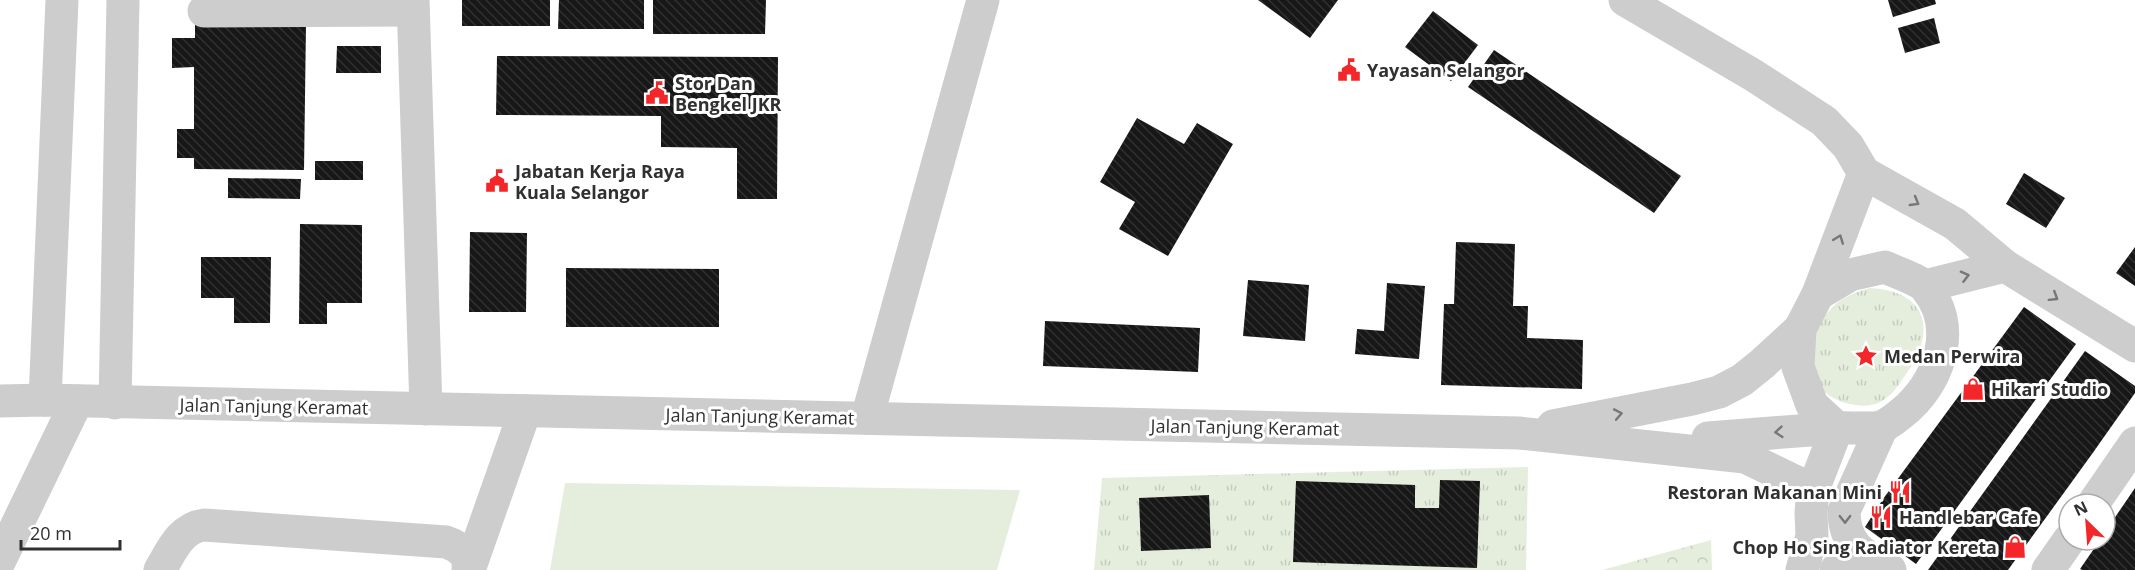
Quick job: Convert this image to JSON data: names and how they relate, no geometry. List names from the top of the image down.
{
  "streets": {
    "street": ["Jalan Tanjung Keramat"]
  },
  "places": {
    "public building": ["Yayasan Selangor", "Stor Dan Bengkel JKR", "Jabatan Kerja Raya Kuala Selangor"],
    "place": ["Medan Perwira"],
    "shop": ["Hikari Studio", "Chop Ho Sing Radiator Kereta"],
    "restaurant": ["Restoran Makanan Mini", "Handlebar Cafe"]
  },
  "scale_bar": "20 m",
  "north": "top left"
}
